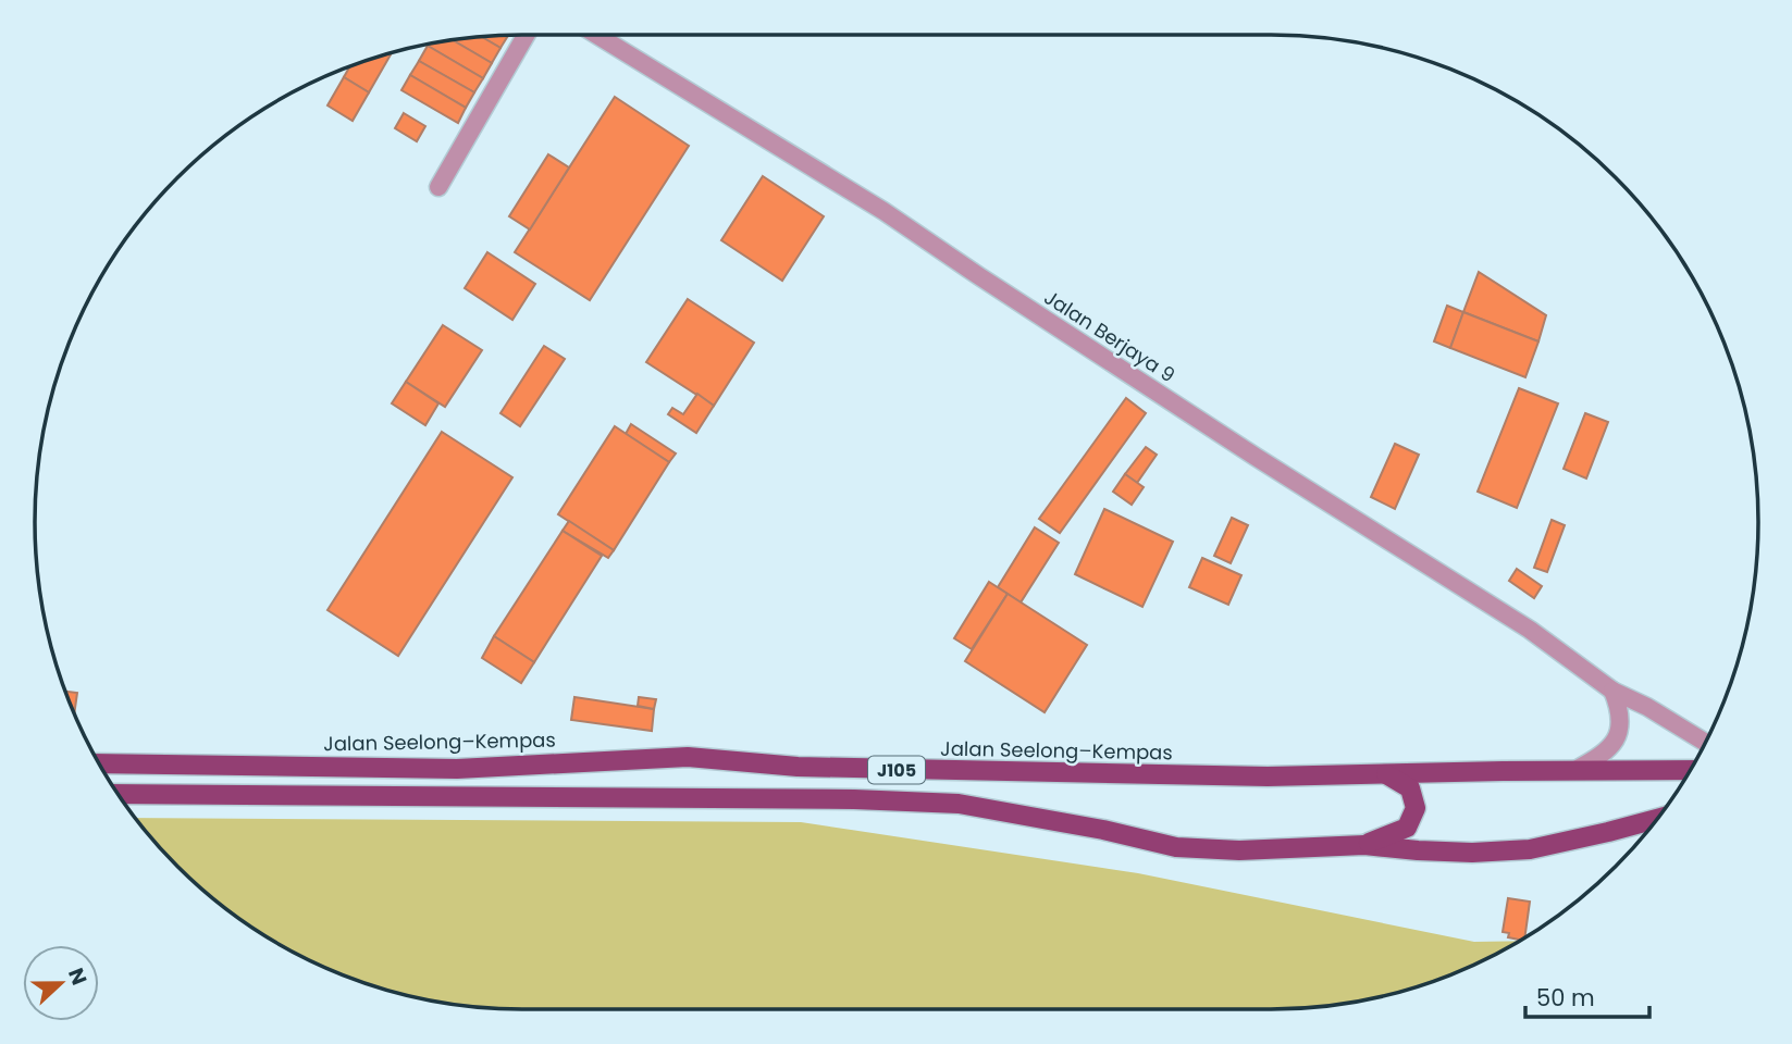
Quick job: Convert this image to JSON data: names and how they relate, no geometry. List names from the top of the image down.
{
  "streets": {
    "main road": ["Jalan Seelong–Kempas", "J105"],
    "street": ["Jalan Berjaya 9"]
  },
  "scale_bar": "50 m",
  "north": "right"
}
